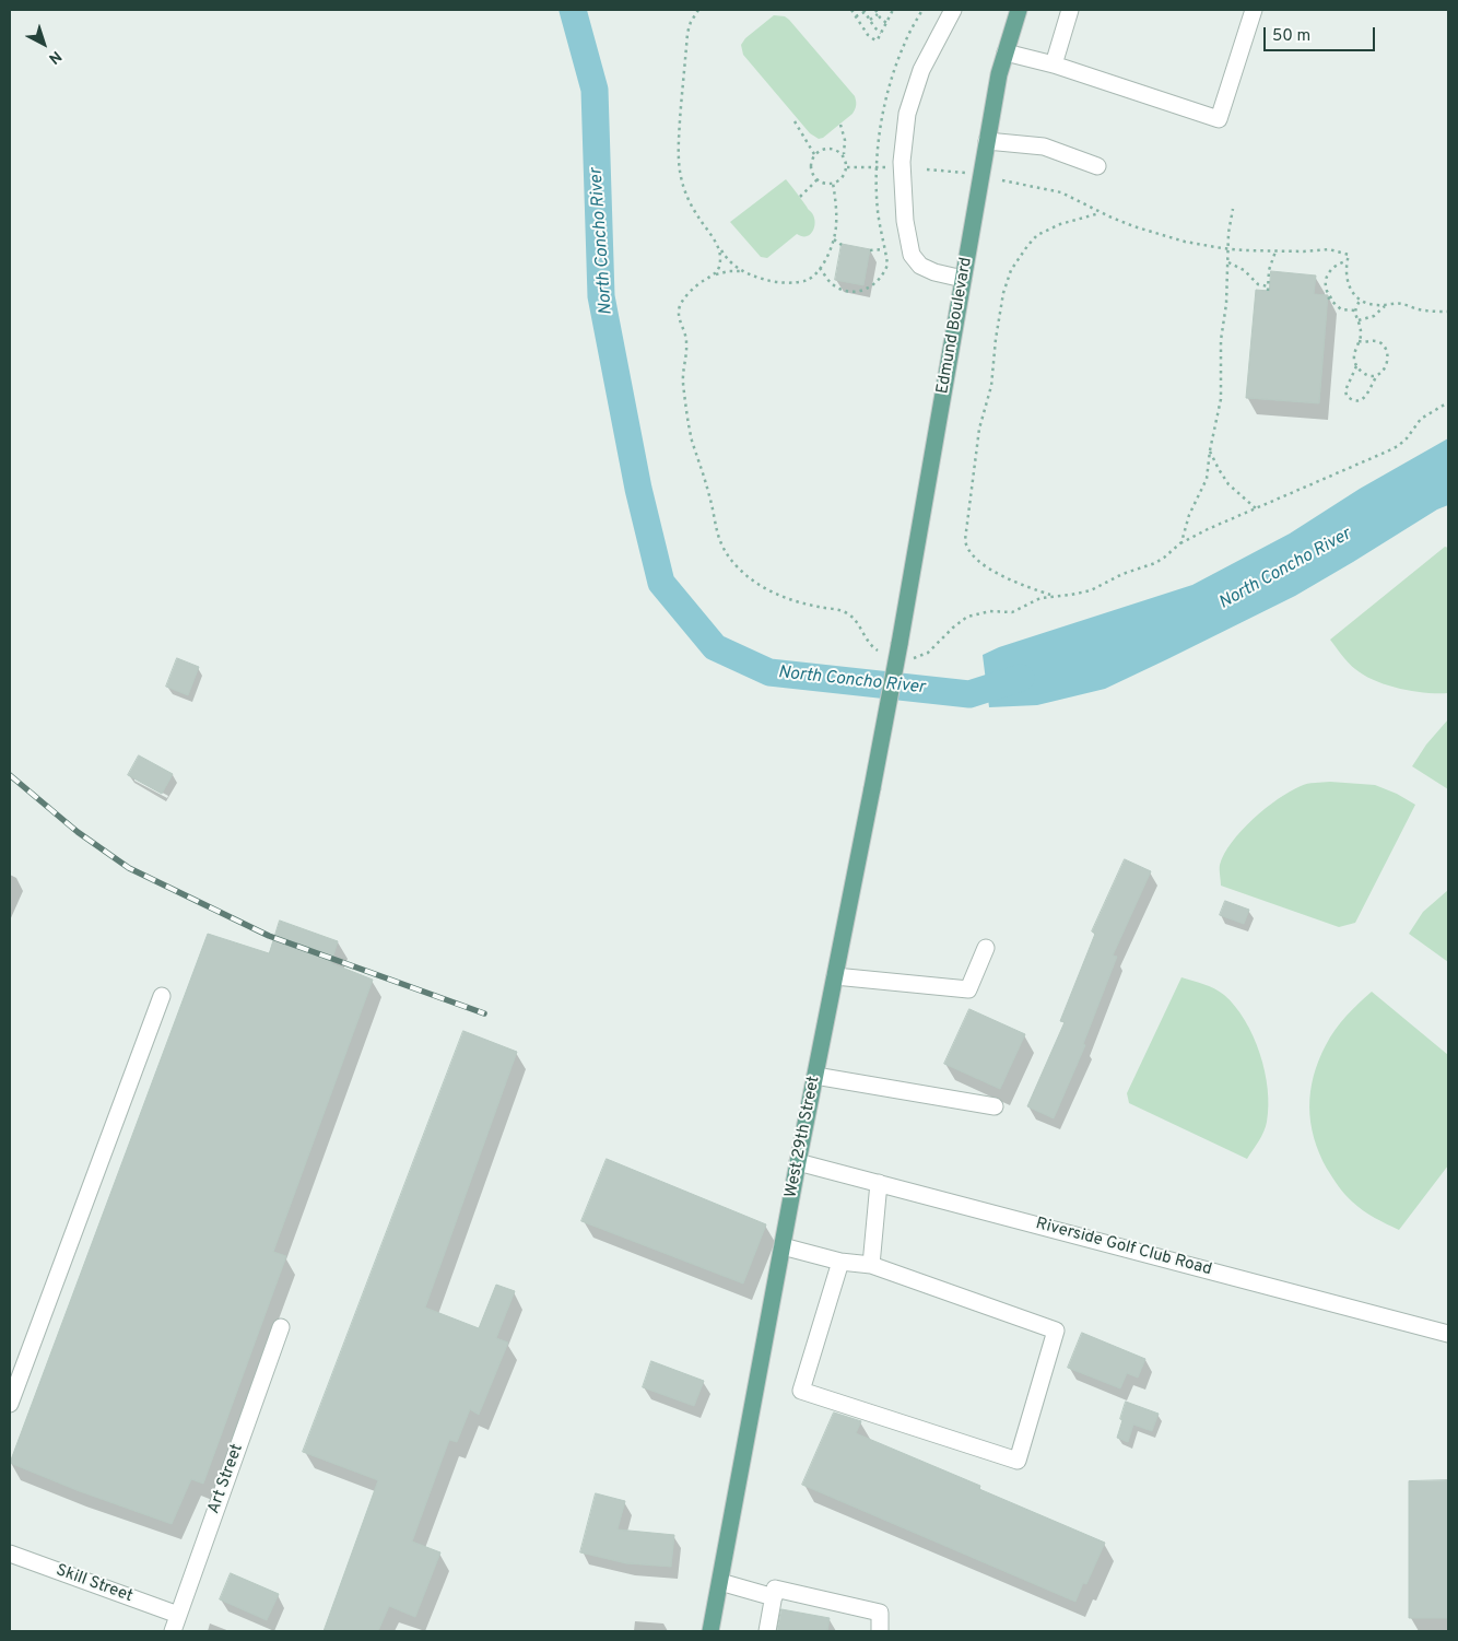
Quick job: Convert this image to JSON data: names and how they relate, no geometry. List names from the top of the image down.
{
  "streets": {
    "main road": ["Edmund Boulevard", "West 29th Street"],
    "street": ["Riverside Golf Club Road", "Art Street", "Skill Street"]
  },
  "crossings": [
    ["Edmund Boulevard", "West 29th Street"],
    ["West 29th Street", "Riverside Golf Club Road"],
    ["Art Street", "Skill Street"]
  ],
  "water": ["North Concho River"],
  "scale_bar": "50 m",
  "north": "bottom right"
}
